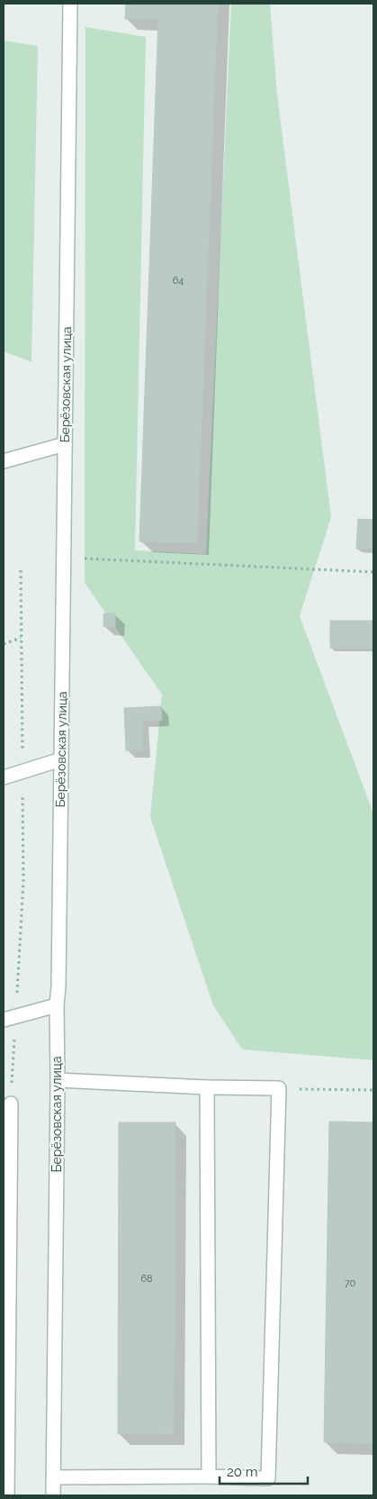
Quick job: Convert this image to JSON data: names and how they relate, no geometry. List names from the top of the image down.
{
  "streets": {
    "street": ["Берёзовская улица"]
  },
  "house_numbers": ["64", "68", "70"],
  "scale_bar": "20 m"
}
